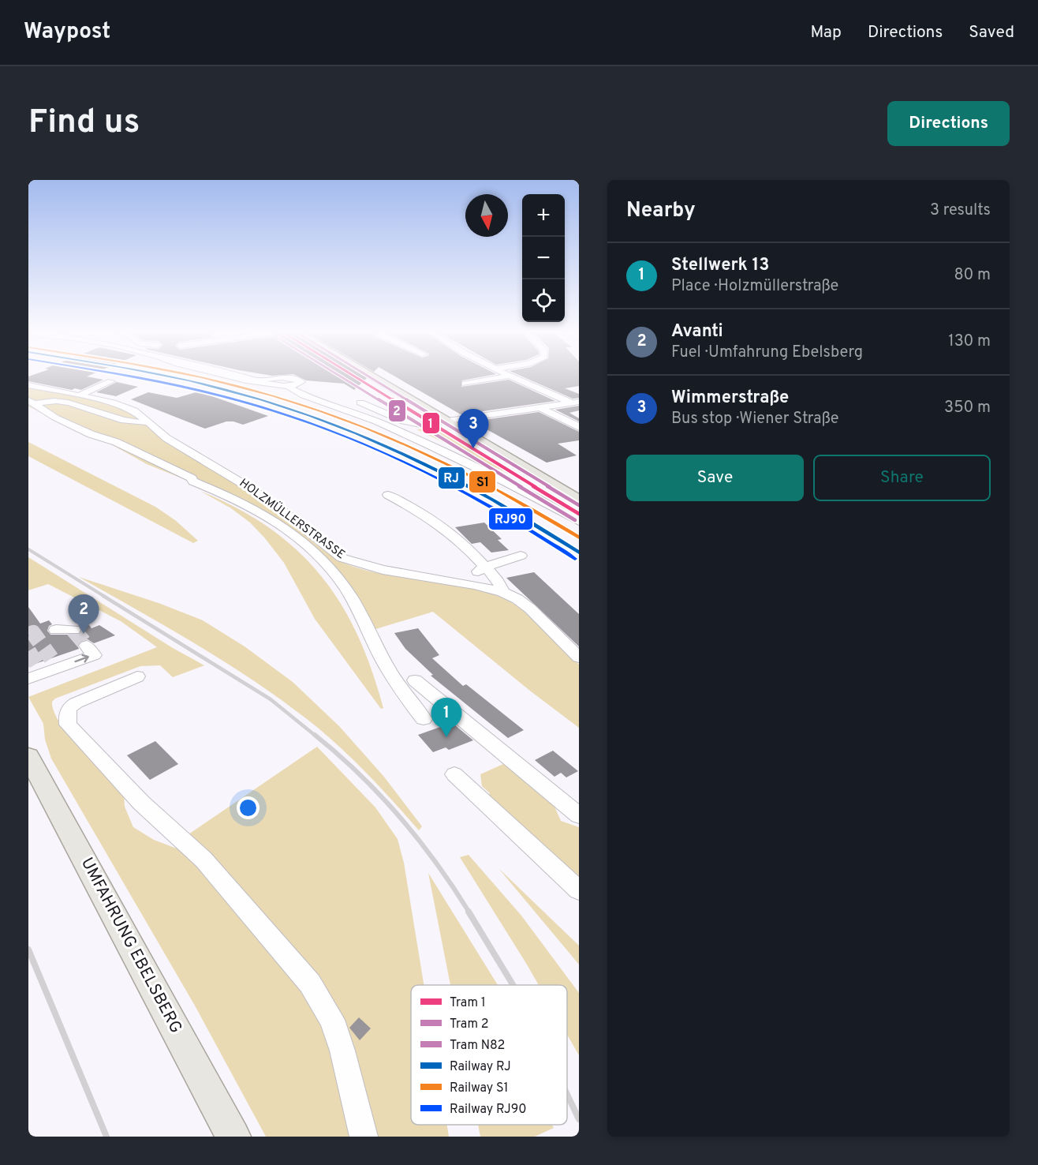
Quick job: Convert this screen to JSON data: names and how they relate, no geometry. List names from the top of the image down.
{
  "streets": {
    "main road": ["UMFAHRUNG EBELSBERG"],
    "street": ["HOLZMÜLLERSTRASSE"]
  },
  "lines": [
    "tram line 1",
    "tram line 2",
    "tram line N82",
    "rail line RJ",
    "rail line S1",
    "rail line RJ90"
  ],
  "legend": [
    "Tram 1",
    "Tram 2",
    "Tram N82",
    "Railway RJ",
    "Railway S1",
    "Railway RJ90"
  ],
  "north": "bottom",
  "page": {
    "header": "Waypost",
    "nav": ["Map", "Directions", "Saved"],
    "buttons": [
      "Directions",
      ["Save", "Share"]
    ],
    "title": "Find us",
    "heading": ["Nearby", "3 results"],
    "map_buttons": ["+", "−"],
    "list": [
      {
        "mark": "1",
        "name": "Stellwerk 13",
        "note": "Place · Holzmüllerstraße",
        "value": "80 m"
      },
      {
        "mark": "2",
        "name": "Avanti",
        "note": "Fuel · Umfahrung Ebelsberg",
        "value": "130 m"
      },
      {
        "mark": "3",
        "name": "Wimmerstraße",
        "note": "Bus stop · Wiener Straße",
        "value": "350 m"
      }
    ],
    "pins": ["3", "2", "1"]
  }
}
